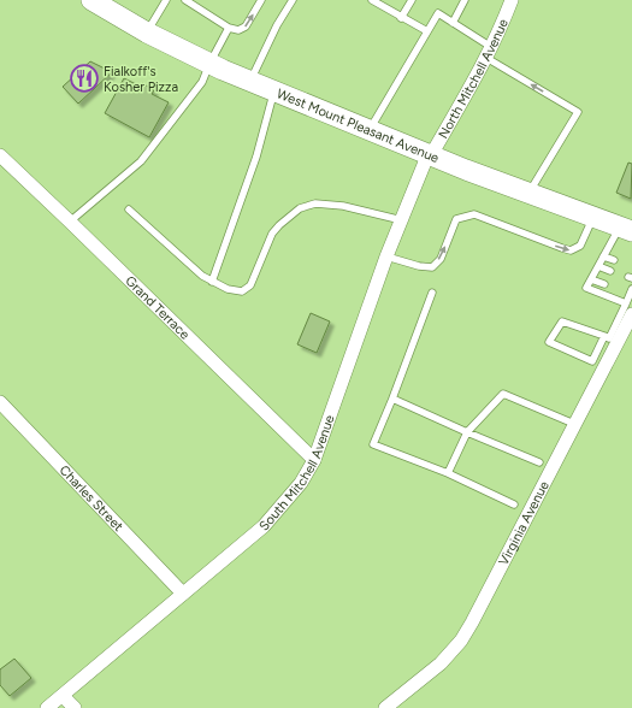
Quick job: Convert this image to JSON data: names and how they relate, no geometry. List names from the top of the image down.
{
  "streets": {
    "main road": ["West Mount Pleasant Avenue"],
    "street": [
      "North Mitchell Avenue",
      "Grand Terrace",
      "South Mitchell Avenue",
      "Charles Street",
      "Virginia Avenue"
    ]
  },
  "crossings": [
    ["North Mitchell Avenue", "West Mount Pleasant Avenue"],
    ["North Mitchell Avenue", "South Mitchell Avenue"],
    ["West Mount Pleasant Avenue", "South Mitchell Avenue"],
    ["Grand Terrace", "South Mitchell Avenue"],
    ["South Mitchell Avenue", "Charles Street"]
  ],
  "places": {
    "restaurant": ["Fialkoff's Kosher Pizza"]
  }
}
